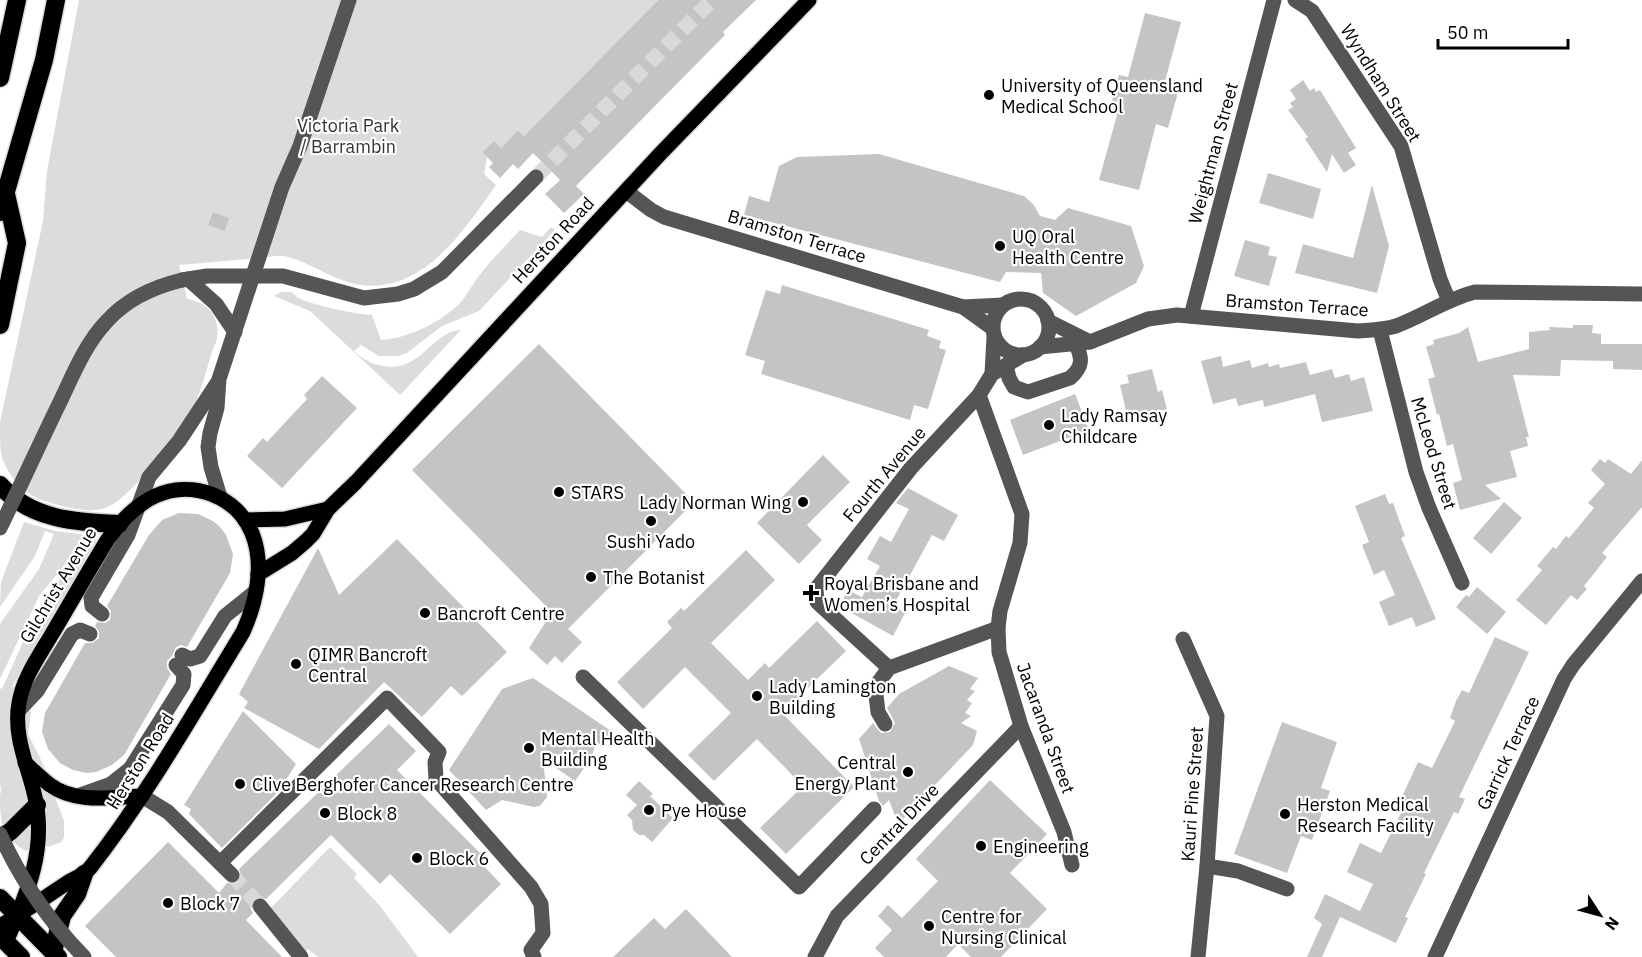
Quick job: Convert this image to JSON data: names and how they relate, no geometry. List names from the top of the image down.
{
  "streets": {
    "main road": ["Herston Road", "Gilchrist Avenue"],
    "street": [
      "Wyndham Street",
      "Weightman Street",
      "Bramston Terrace",
      "McLeod Street",
      "Fourth Avenue",
      "Jacaranda Street",
      "Garrick Terrace",
      "Kauri Pine Street",
      "Central Drive"
    ]
  },
  "crossings": [
    ["Wyndham Street", "Bramston Terrace"],
    ["Weightman Street", "Bramston Terrace"],
    ["Bramston Terrace", "Herston Road"],
    ["Bramston Terrace", "McLeod Street"],
    ["Bramston Terrace", "Fourth Avenue"],
    ["Herston Road", "Gilchrist Avenue"],
    ["Fourth Avenue", "Jacaranda Street"],
    ["Jacaranda Street", "Central Drive"]
  ],
  "parks": ["Victoria Park / Barrambin"],
  "places": {
    "other": [
      "University of Queensland Medical School",
      "UQ Oral Health Centre",
      "Lady Ramsay Childcare",
      "STARS",
      "Lady Norman Wing",
      "Sushi Yado",
      "The Botanist",
      "Bancroft Centre",
      "QIMR Bancroft Central",
      "Lady Lamington Building",
      "Mental Health Building",
      "Central Energy Plant",
      "Clive Berghofer Cancer Research Centre",
      "Pye House",
      "Block 8",
      "Herston Medical Research Facility",
      "Engineering",
      "Block 6",
      "Block 7",
      "Centre for Nursing Clinical"
    ],
    "health": ["Royal Brisbane and Women’s Hospital"]
  },
  "scale_bar": "50 m",
  "north": "bottom right"
}
